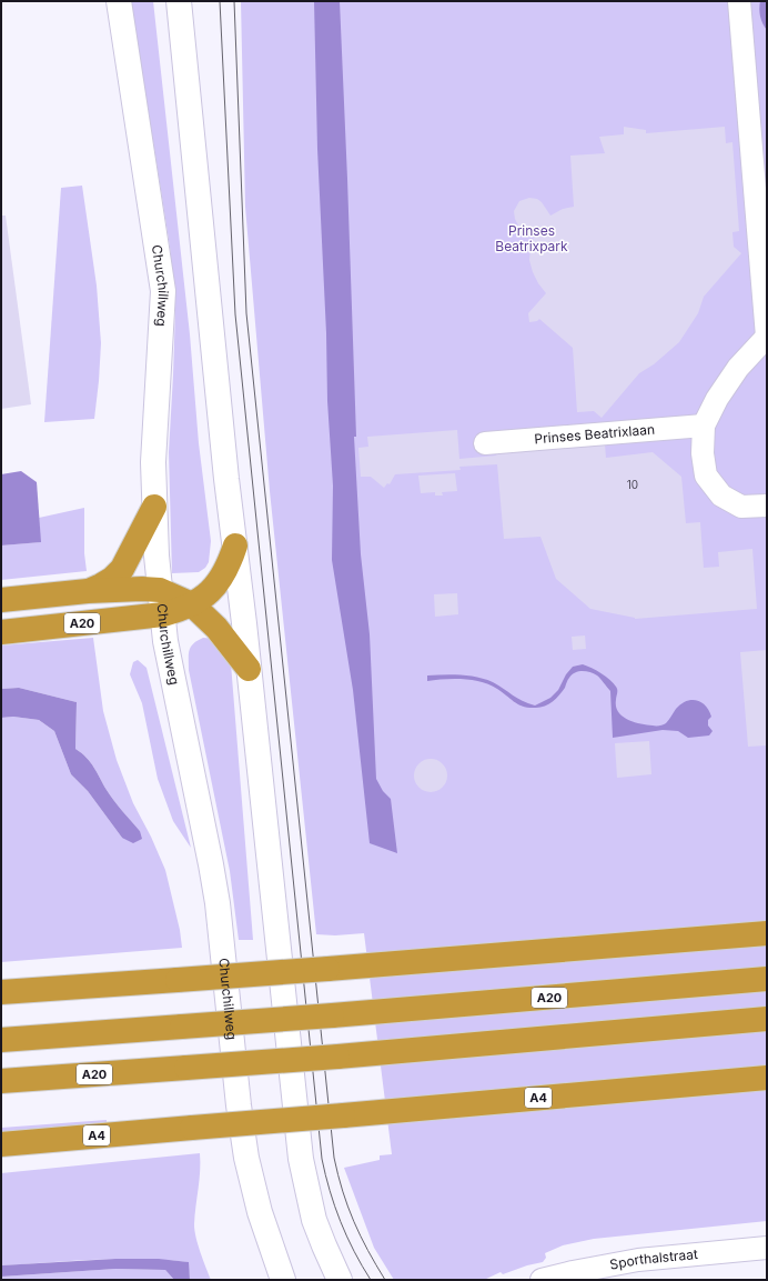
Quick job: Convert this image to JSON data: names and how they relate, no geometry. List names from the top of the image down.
{
  "streets": {
    "highway": ["A20", "A4"],
    "main road": ["Churchillweg"],
    "street": ["Prinses Beatrixlaan", "Sporthalstraat"]
  },
  "crossings": [
    ["Churchillweg", "A20"]
  ],
  "parks": ["Prinses Beatrixpark"],
  "house_numbers": ["10"]
}
